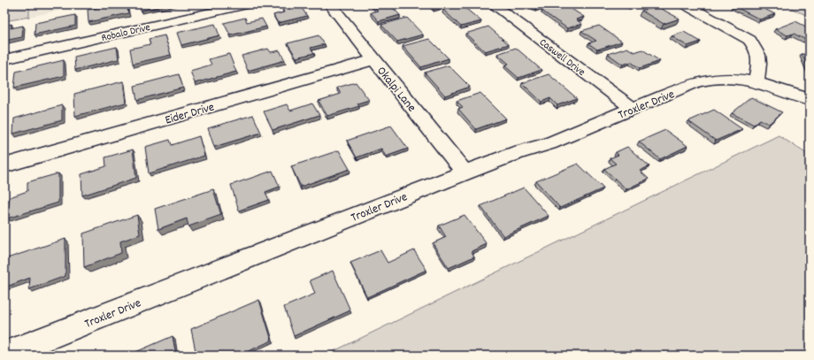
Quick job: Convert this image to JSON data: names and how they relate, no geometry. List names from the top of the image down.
{
  "streets": {
    "street": [
      "Robalo Drive",
      "Caswell Drive",
      "Okalpi Lane",
      "Troxler Drive",
      "Eider Drive"
    ]
  },
  "crossings": [
    ["Caswell Drive", "Troxler Drive"],
    ["Okalpi Lane", "Troxler Drive"],
    ["Okalpi Lane", "Eider Drive"]
  ]
}
